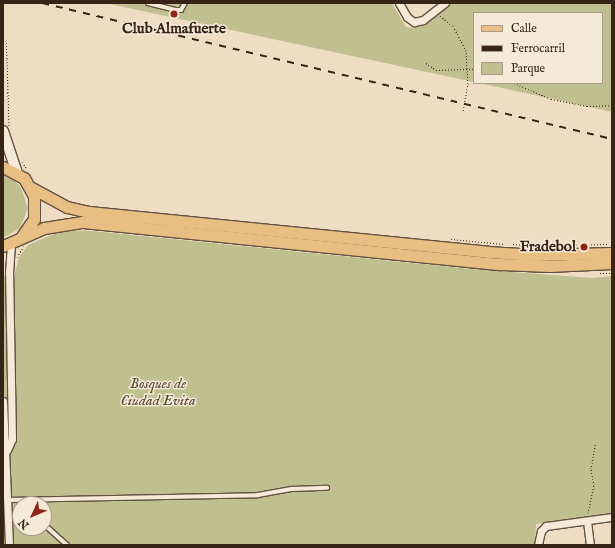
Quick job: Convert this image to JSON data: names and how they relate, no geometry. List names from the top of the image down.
{
  "parks": ["Bosques de Ciudad Evita"],
  "places": ["Club Almafuerte", "Fradebol"],
  "legend": ["Calle", "Ferrocarril", "Parque"],
  "north": "bottom left"
}
